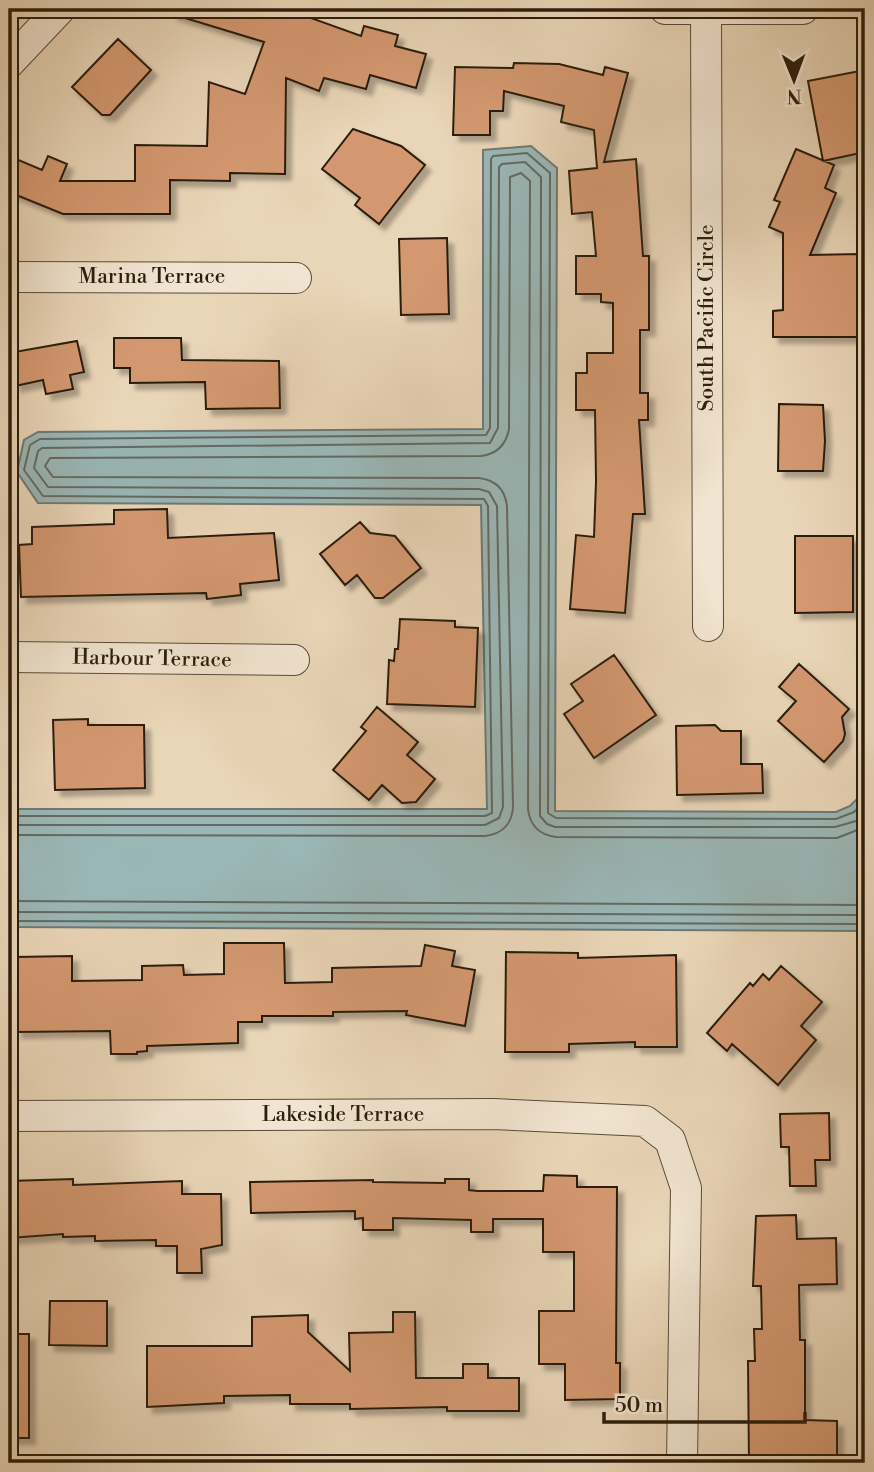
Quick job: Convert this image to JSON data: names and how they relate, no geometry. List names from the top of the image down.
{
  "streets": {
    "street": [
      "Marina Terrace",
      "South Pacific Circle",
      "Harbour Terrace",
      "Lakeside Terrace"
    ]
  },
  "scale_bar": "50 m",
  "north": "bottom"
}
